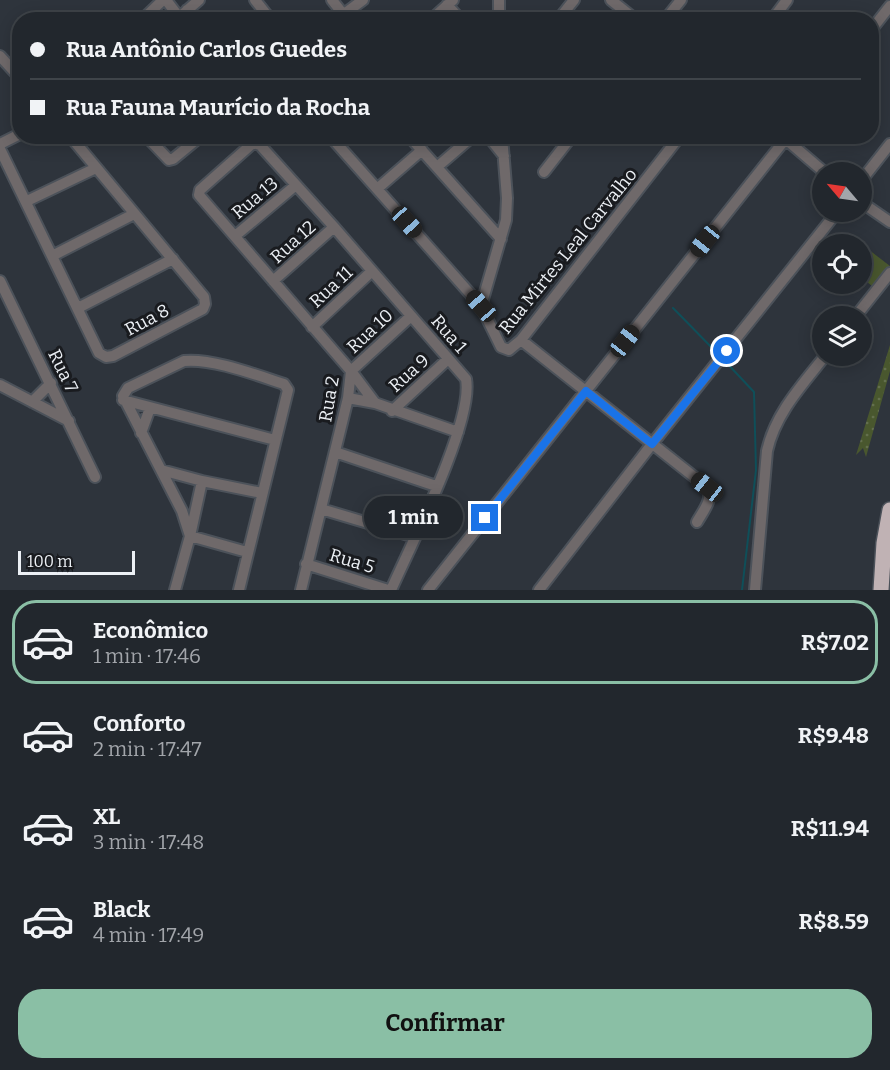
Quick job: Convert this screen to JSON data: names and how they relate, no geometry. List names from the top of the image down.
{
  "streets": {
    "street": [
      "Rua 13",
      "Rua 12",
      "Rua Mirtes Leal Carvalho",
      "Rua 11",
      "Rua 8",
      "Rua 10",
      "Rua 1",
      "Rua 7",
      "Rua 9",
      "Rua 2",
      "Rua 5"
    ]
  },
  "crossings": [
    ["Rua 13", "Rua 1"],
    ["Rua 13", "Rua 2"],
    ["Rua 12", "Rua 1"],
    ["Rua 12", "Rua 2"],
    ["Rua 11", "Rua 1"],
    ["Rua 11", "Rua 2"],
    ["Rua 10", "Rua 1"],
    ["Rua 10", "Rua 2"],
    ["Rua 1", "Rua 9"],
    ["Rua 1", "Rua 2"],
    ["Rua 1", "Rua 5"],
    ["Rua 2", "Rua 5"]
  ],
  "scale_bar": "100 m",
  "north": "top left",
  "page": {
    "banner": ["Rua Antônio Carlos Guedes", "Rua Fauna Maurício da Rocha"],
    "bubble": "1 min",
    "scale": "100 m",
    "list": [
      {
        "name": "Econômico",
        "note": "1 min · 17:46",
        "value": "R$7.02"
      },
      {
        "name": "Conforto",
        "note": "2 min · 17:47",
        "value": "R$9.48"
      },
      {
        "name": "XL",
        "note": "3 min · 17:48",
        "value": "R$11.94"
      },
      {
        "name": "Black",
        "note": "4 min · 17:49",
        "value": "R$8.59"
      }
    ],
    "buttons": "Confirmar"
  }
}
